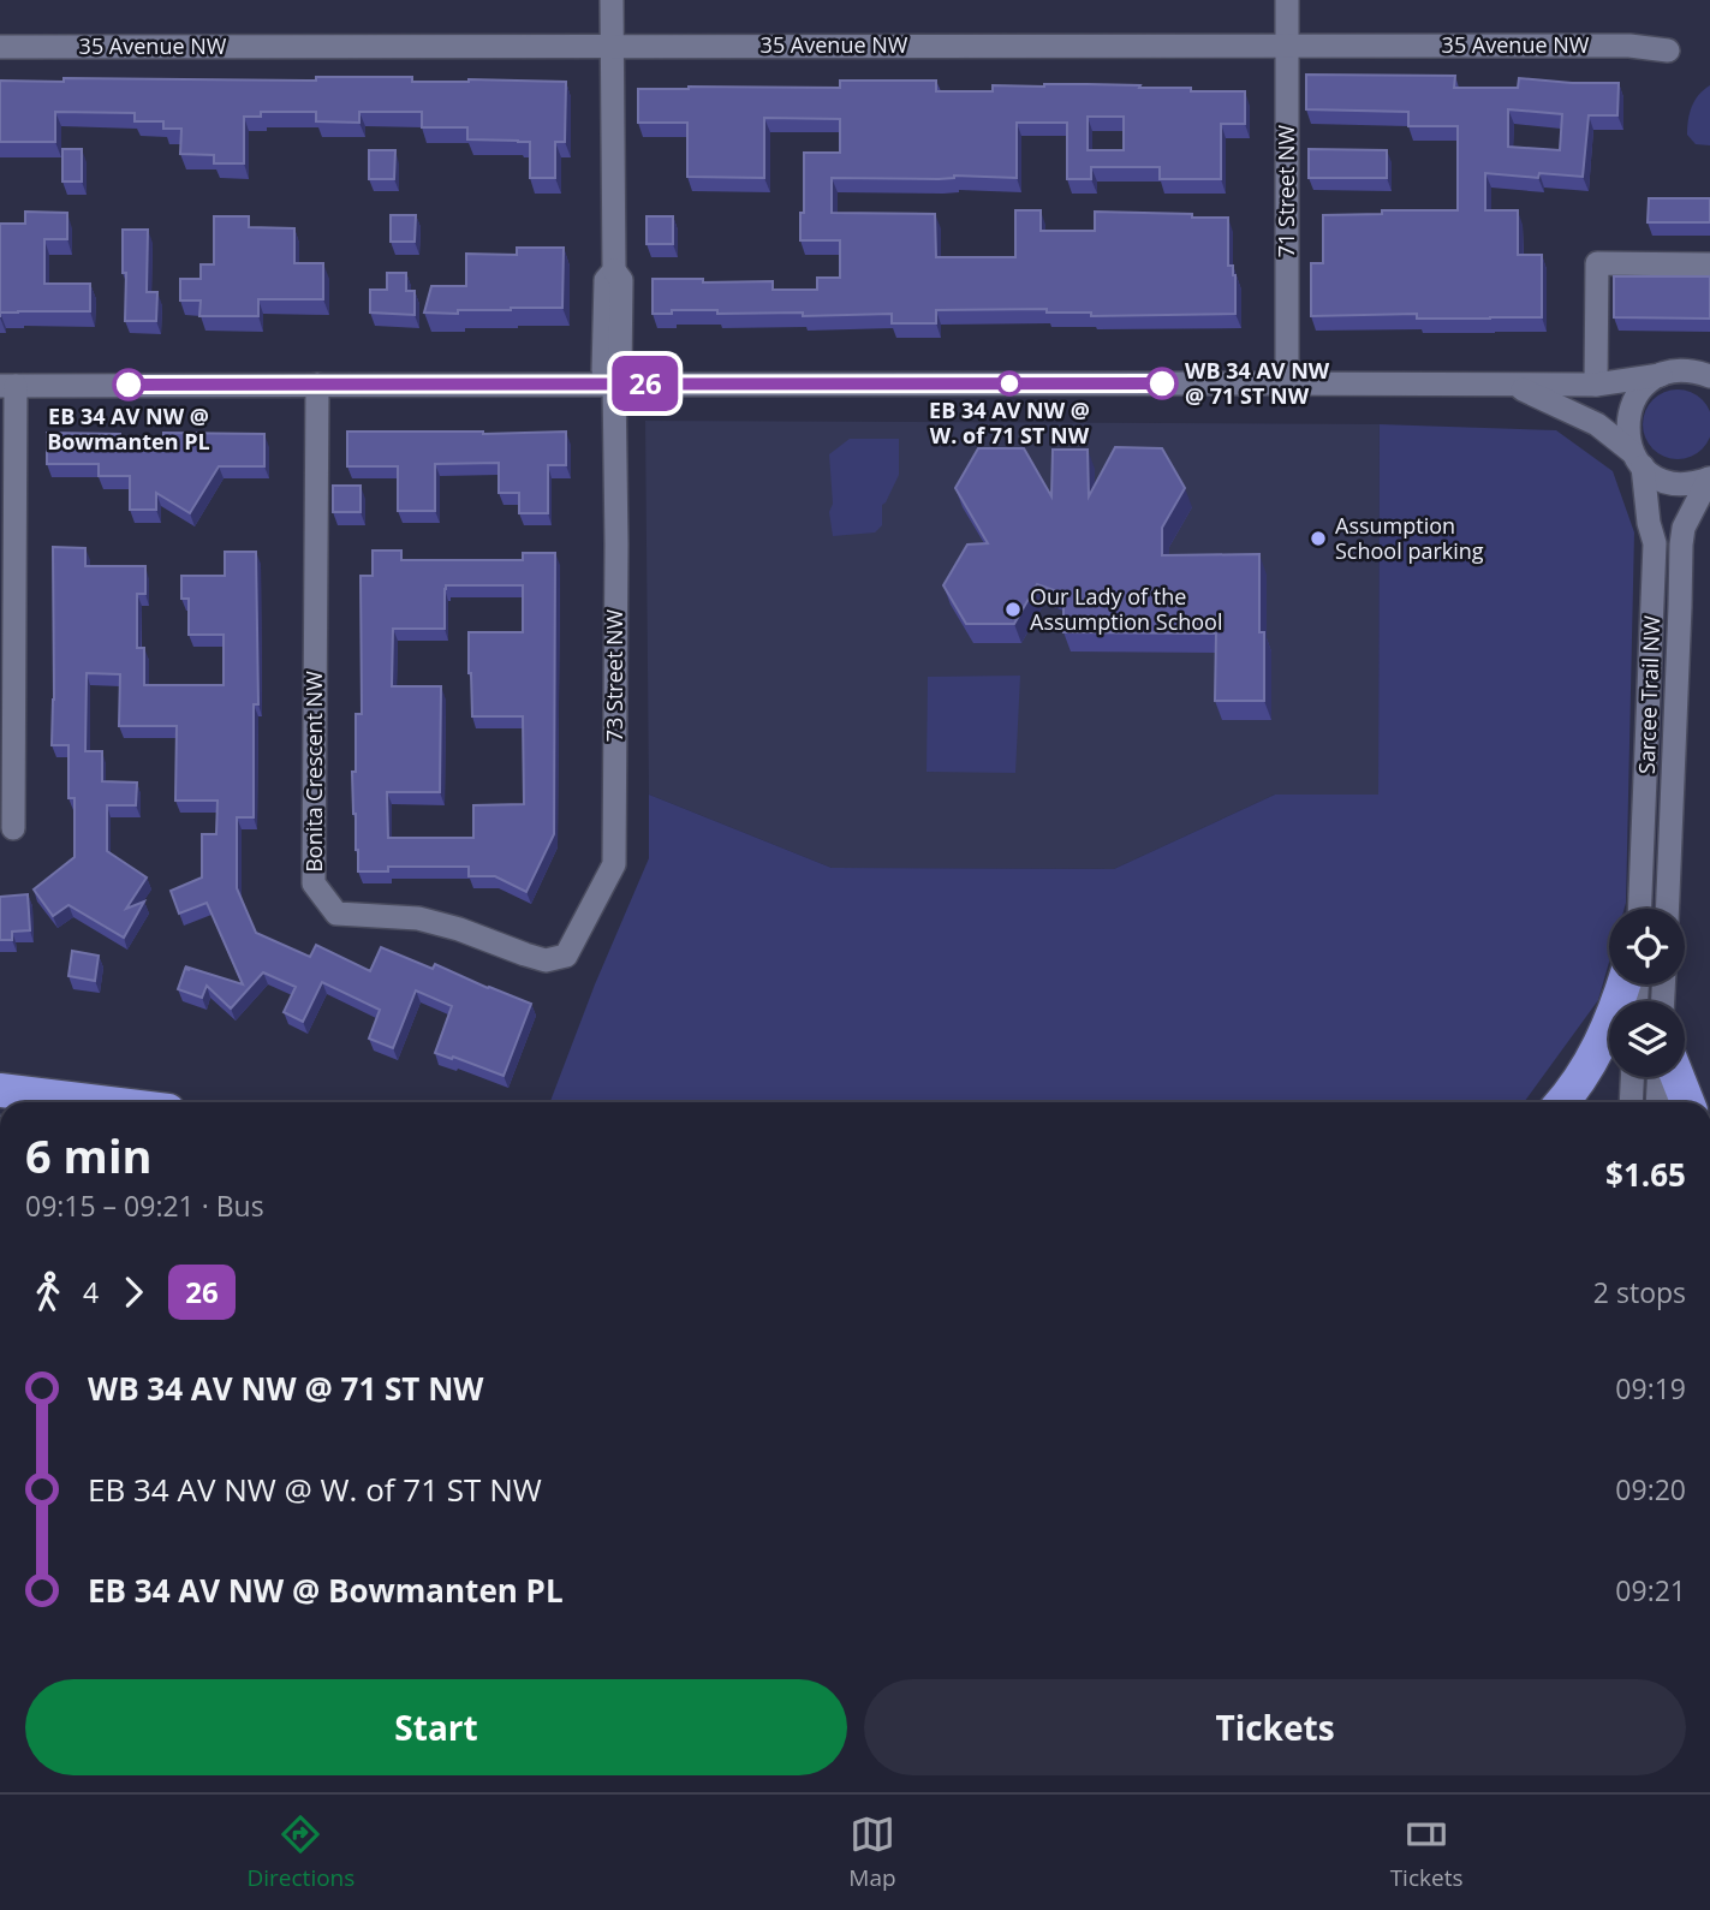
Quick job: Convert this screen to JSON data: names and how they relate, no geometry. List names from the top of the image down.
{
  "streets": {
    "street": [
      "35 Avenue NW",
      "71 Street NW",
      "73 Street NW",
      "Sarcee Trail NW",
      "Bonita Crescent NW"
    ]
  },
  "crossings": [
    ["35 Avenue NW", "71 Street NW"],
    ["35 Avenue NW", "73 Street NW"],
    ["73 Street NW", "Bonita Crescent NW"]
  ],
  "places": [
    "EB 34 AV NW @ W. of 71 ST NW",
    "WB 34 AV NW @ 71 ST NW",
    "EB 34 AV NW @ Bowmanten PL",
    "Assumption School parking",
    "Our Lady of the Assumption School"
  ],
  "lines": ["bus line 26"],
  "page": {
    "on_map": "26",
    "heading": ["6 min", "09:15 – 09:21 · Bus", "$1.65"],
    "legs": ["4", "26", "2 stops"],
    "list": [
      {
        "name": "WB 34 AV NW @ 71 ST NW",
        "value": "09:19"
      },
      {
        "name": "EB 34 AV NW @ W. of 71 ST NW",
        "value": "09:20"
      },
      {
        "name": "EB 34 AV NW @ Bowmanten PL",
        "value": "09:21"
      }
    ],
    "buttons": ["Start", "Tickets"],
    "tabs": ["Directions", "Map", "Tickets"]
  }
}
